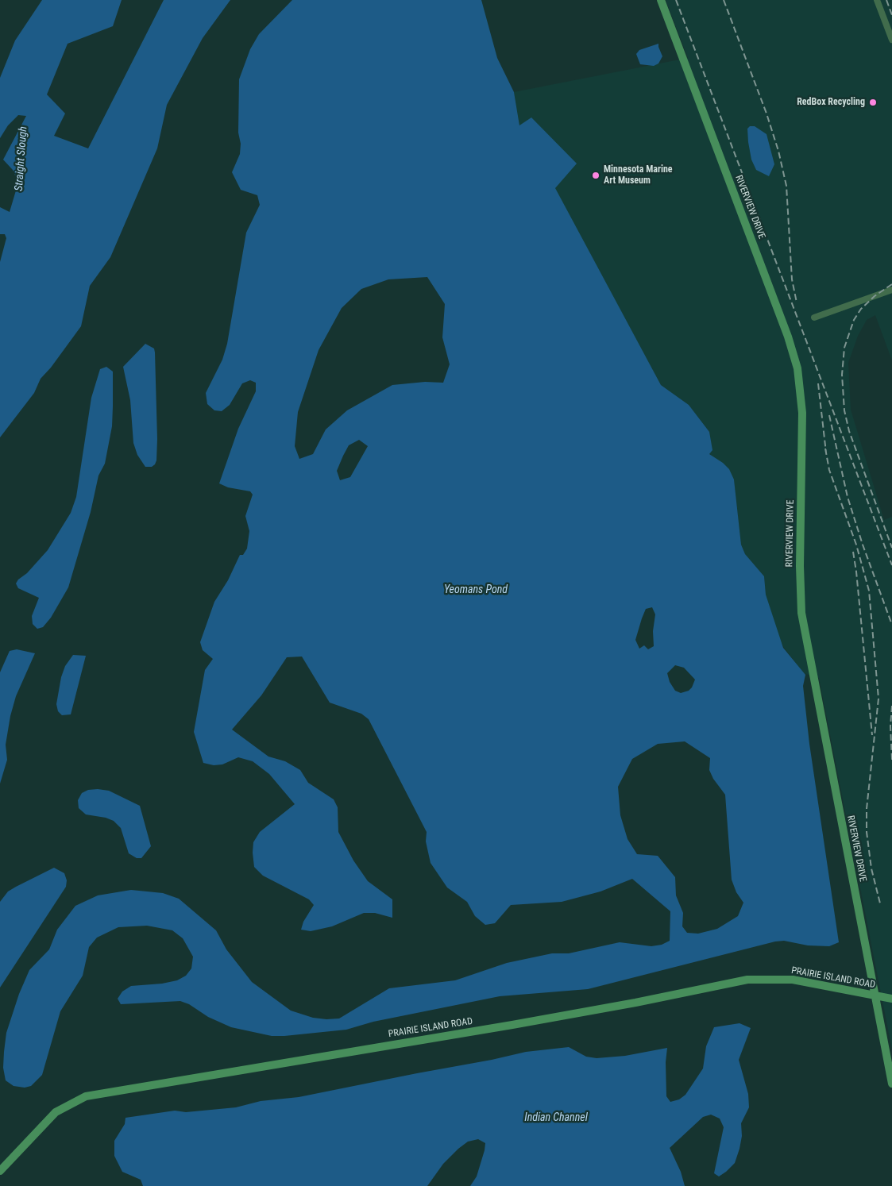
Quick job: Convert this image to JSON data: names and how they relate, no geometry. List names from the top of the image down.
{
  "streets": {
    "street": ["RIVERVIEW DRIVE", "PRAIRIE ISLAND ROAD"]
  },
  "crossings": [
    ["RIVERVIEW DRIVE", "PRAIRIE ISLAND ROAD"]
  ],
  "water": ["Straight Slough", "Yeomans Pond", "Indian Channel"],
  "places": ["RedBox Recycling", "Minnesota Marine Art Museum"]
}
